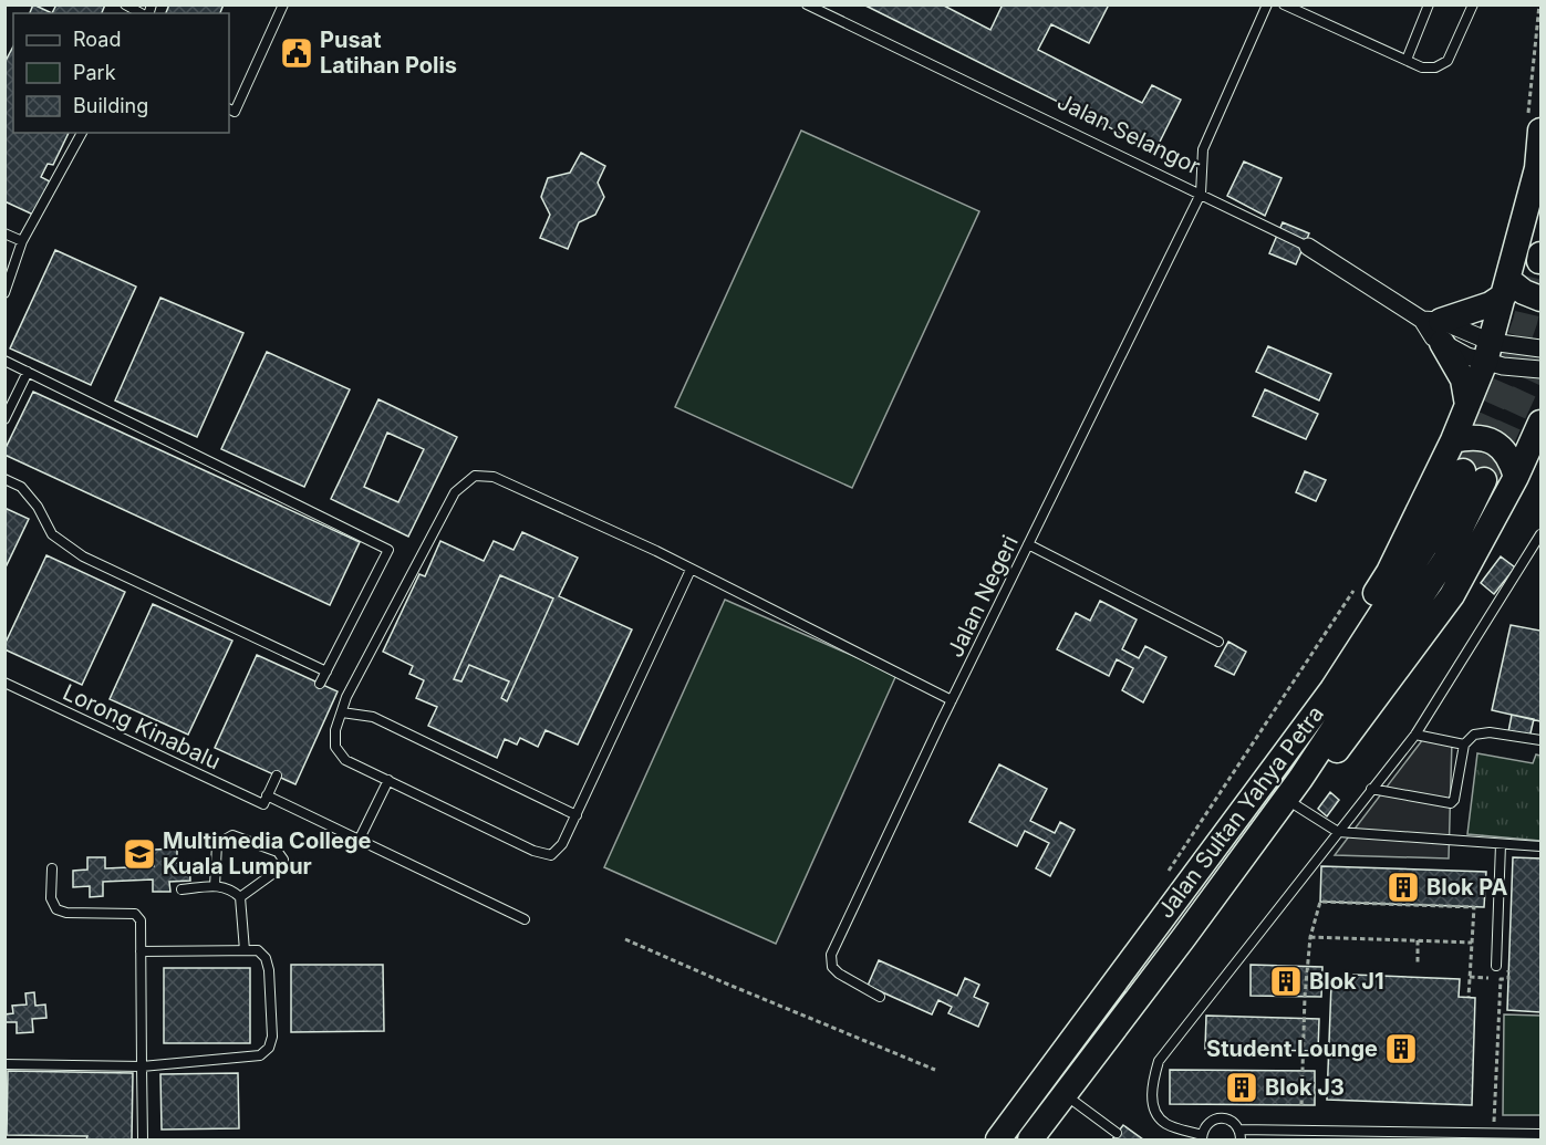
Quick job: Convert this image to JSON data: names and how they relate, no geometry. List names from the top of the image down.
{
  "streets": {
    "main road": ["Jalan Sultan Yahya Petra"],
    "street": ["Jalan Selangor"],
    "lane": ["Jalan Negeri", "Lorong Kinabalu"]
  },
  "crossings": [
    ["Jalan Selangor", "Jalan Negeri"]
  ],
  "places": {
    "public building": ["Pusat Latihan Polis"],
    "school or university": ["Multimedia College Kuala Lumpur"],
    "building": [
      "Blok PA",
      "Blok J1",
      "Student Lounge",
      "Blok J3"
    ]
  },
  "legend": ["Road", "Park", "Building"]
}
